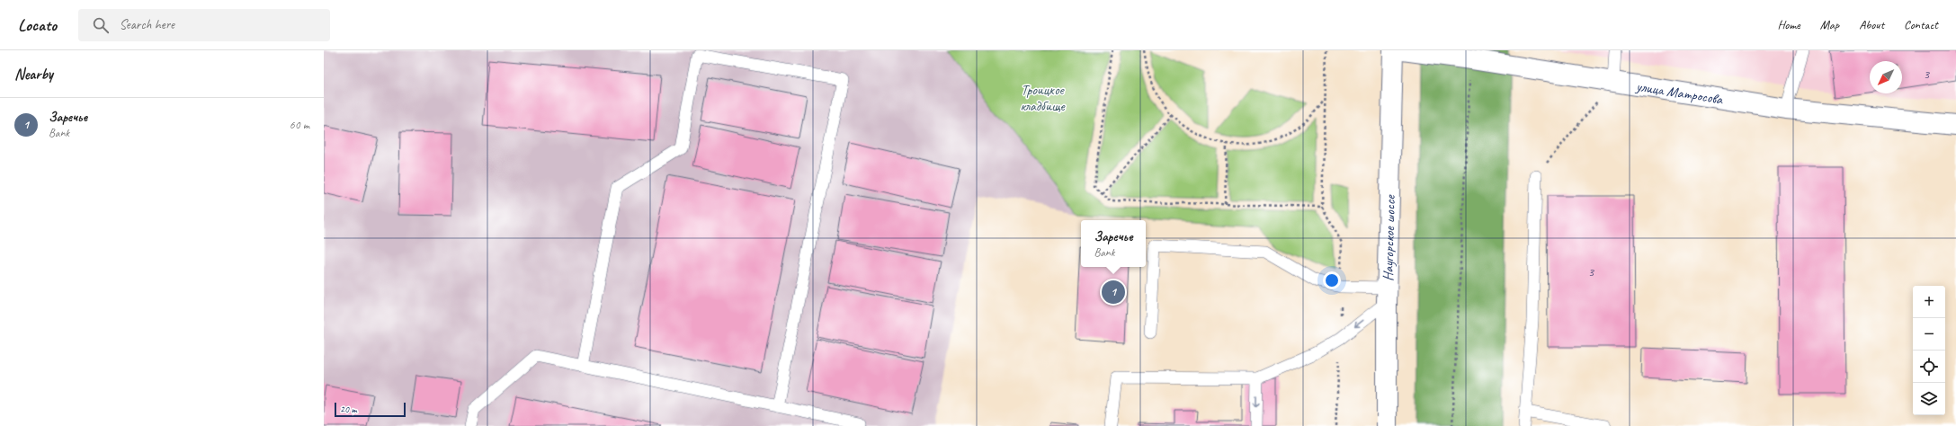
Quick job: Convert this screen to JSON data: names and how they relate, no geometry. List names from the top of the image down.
{
  "streets": {
    "street": ["улица Матросова", "Наугорское шоссе"]
  },
  "parks": ["Троицкое кладбище"],
  "house_numbers": ["3", "3"],
  "scale_bar": "20 m",
  "north": "bottom left",
  "page": {
    "header": "Locato",
    "search": "Search here",
    "nav": [
      "Home",
      "Map",
      "About",
      "Contact"
    ],
    "heading": "Nearby",
    "list": [
      {
        "mark": "1",
        "name": "Заречье",
        "note": "Bank",
        "value": "60 m"
      }
    ],
    "popup": ["Заречье", "Bank"],
    "pins": "1",
    "map_buttons": ["+", "−"],
    "scale": "20 m"
  }
}
